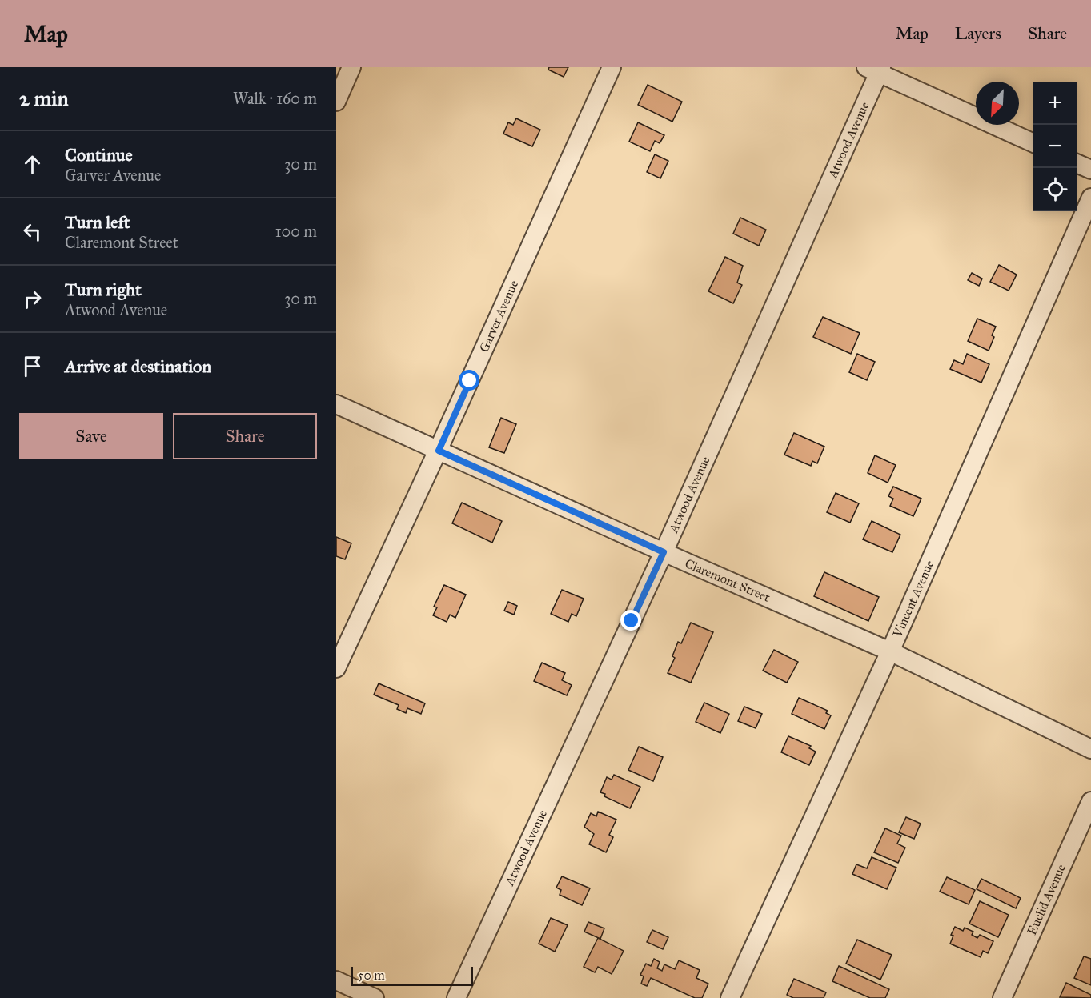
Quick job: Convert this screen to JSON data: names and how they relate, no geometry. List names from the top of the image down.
{
  "streets": {
    "street": [
      "Atwood Avenue",
      "Garver Avenue",
      "Claremont Street",
      "Vincent Avenue",
      "Euclid Avenue"
    ]
  },
  "crossings": [
    ["Atwood Avenue", "Claremont Street"],
    ["Garver Avenue", "Claremont Street"],
    ["Claremont Street", "Vincent Avenue"]
  ],
  "scale_bar": "50 m",
  "north": "bottom left",
  "page": {
    "header": "Map",
    "nav": ["Map", "Layers", "Share"],
    "heading": ["2 min", "Walk · 160 m"],
    "map_buttons": ["+", "−"],
    "list": [
      ["Continue", "Garver Avenue", "30 m"],
      ["Turn left", "Claremont Street", "100 m"],
      ["Turn right", "Atwood Avenue", "30 m"],
      "Arrive at destination"
    ],
    "buttons": ["Save", "Share"],
    "scale": "50 m"
  }
}
